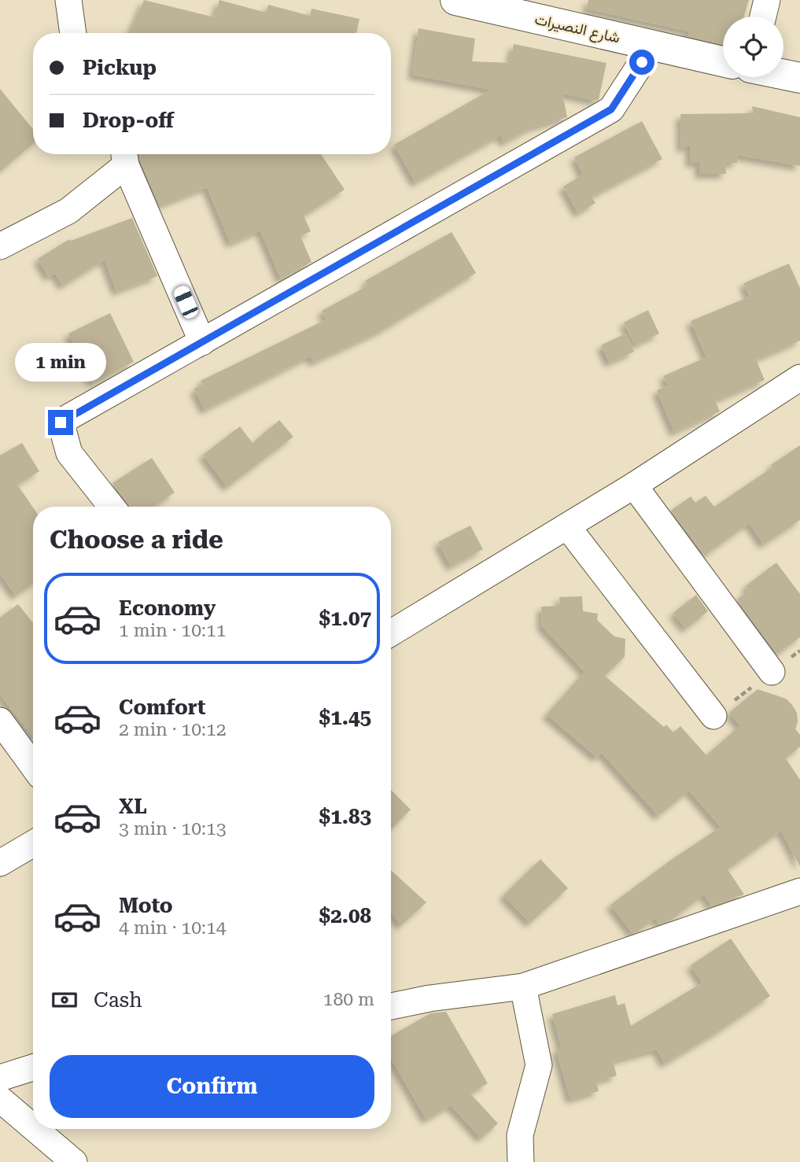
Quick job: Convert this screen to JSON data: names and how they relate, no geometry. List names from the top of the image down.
{
  "streets": {
    "main road": ["شارع النصيرات"]
  },
  "page": {
    "banner": ["Pickup", "Drop-off"],
    "bubble": "1 min",
    "heading": "Choose a ride",
    "list": [
      {
        "name": "Economy",
        "note": "1 min · 10:11",
        "value": "$1.07"
      },
      {
        "name": "Comfort",
        "note": "2 min · 10:12",
        "value": "$1.45"
      },
      {
        "name": "XL",
        "note": "3 min · 10:13",
        "value": "$1.83"
      },
      {
        "name": "Moto",
        "note": "4 min · 10:14",
        "value": "$2.08"
      }
    ],
    "pay": ["Cash", "180 m"],
    "buttons": "Confirm"
  }
}
